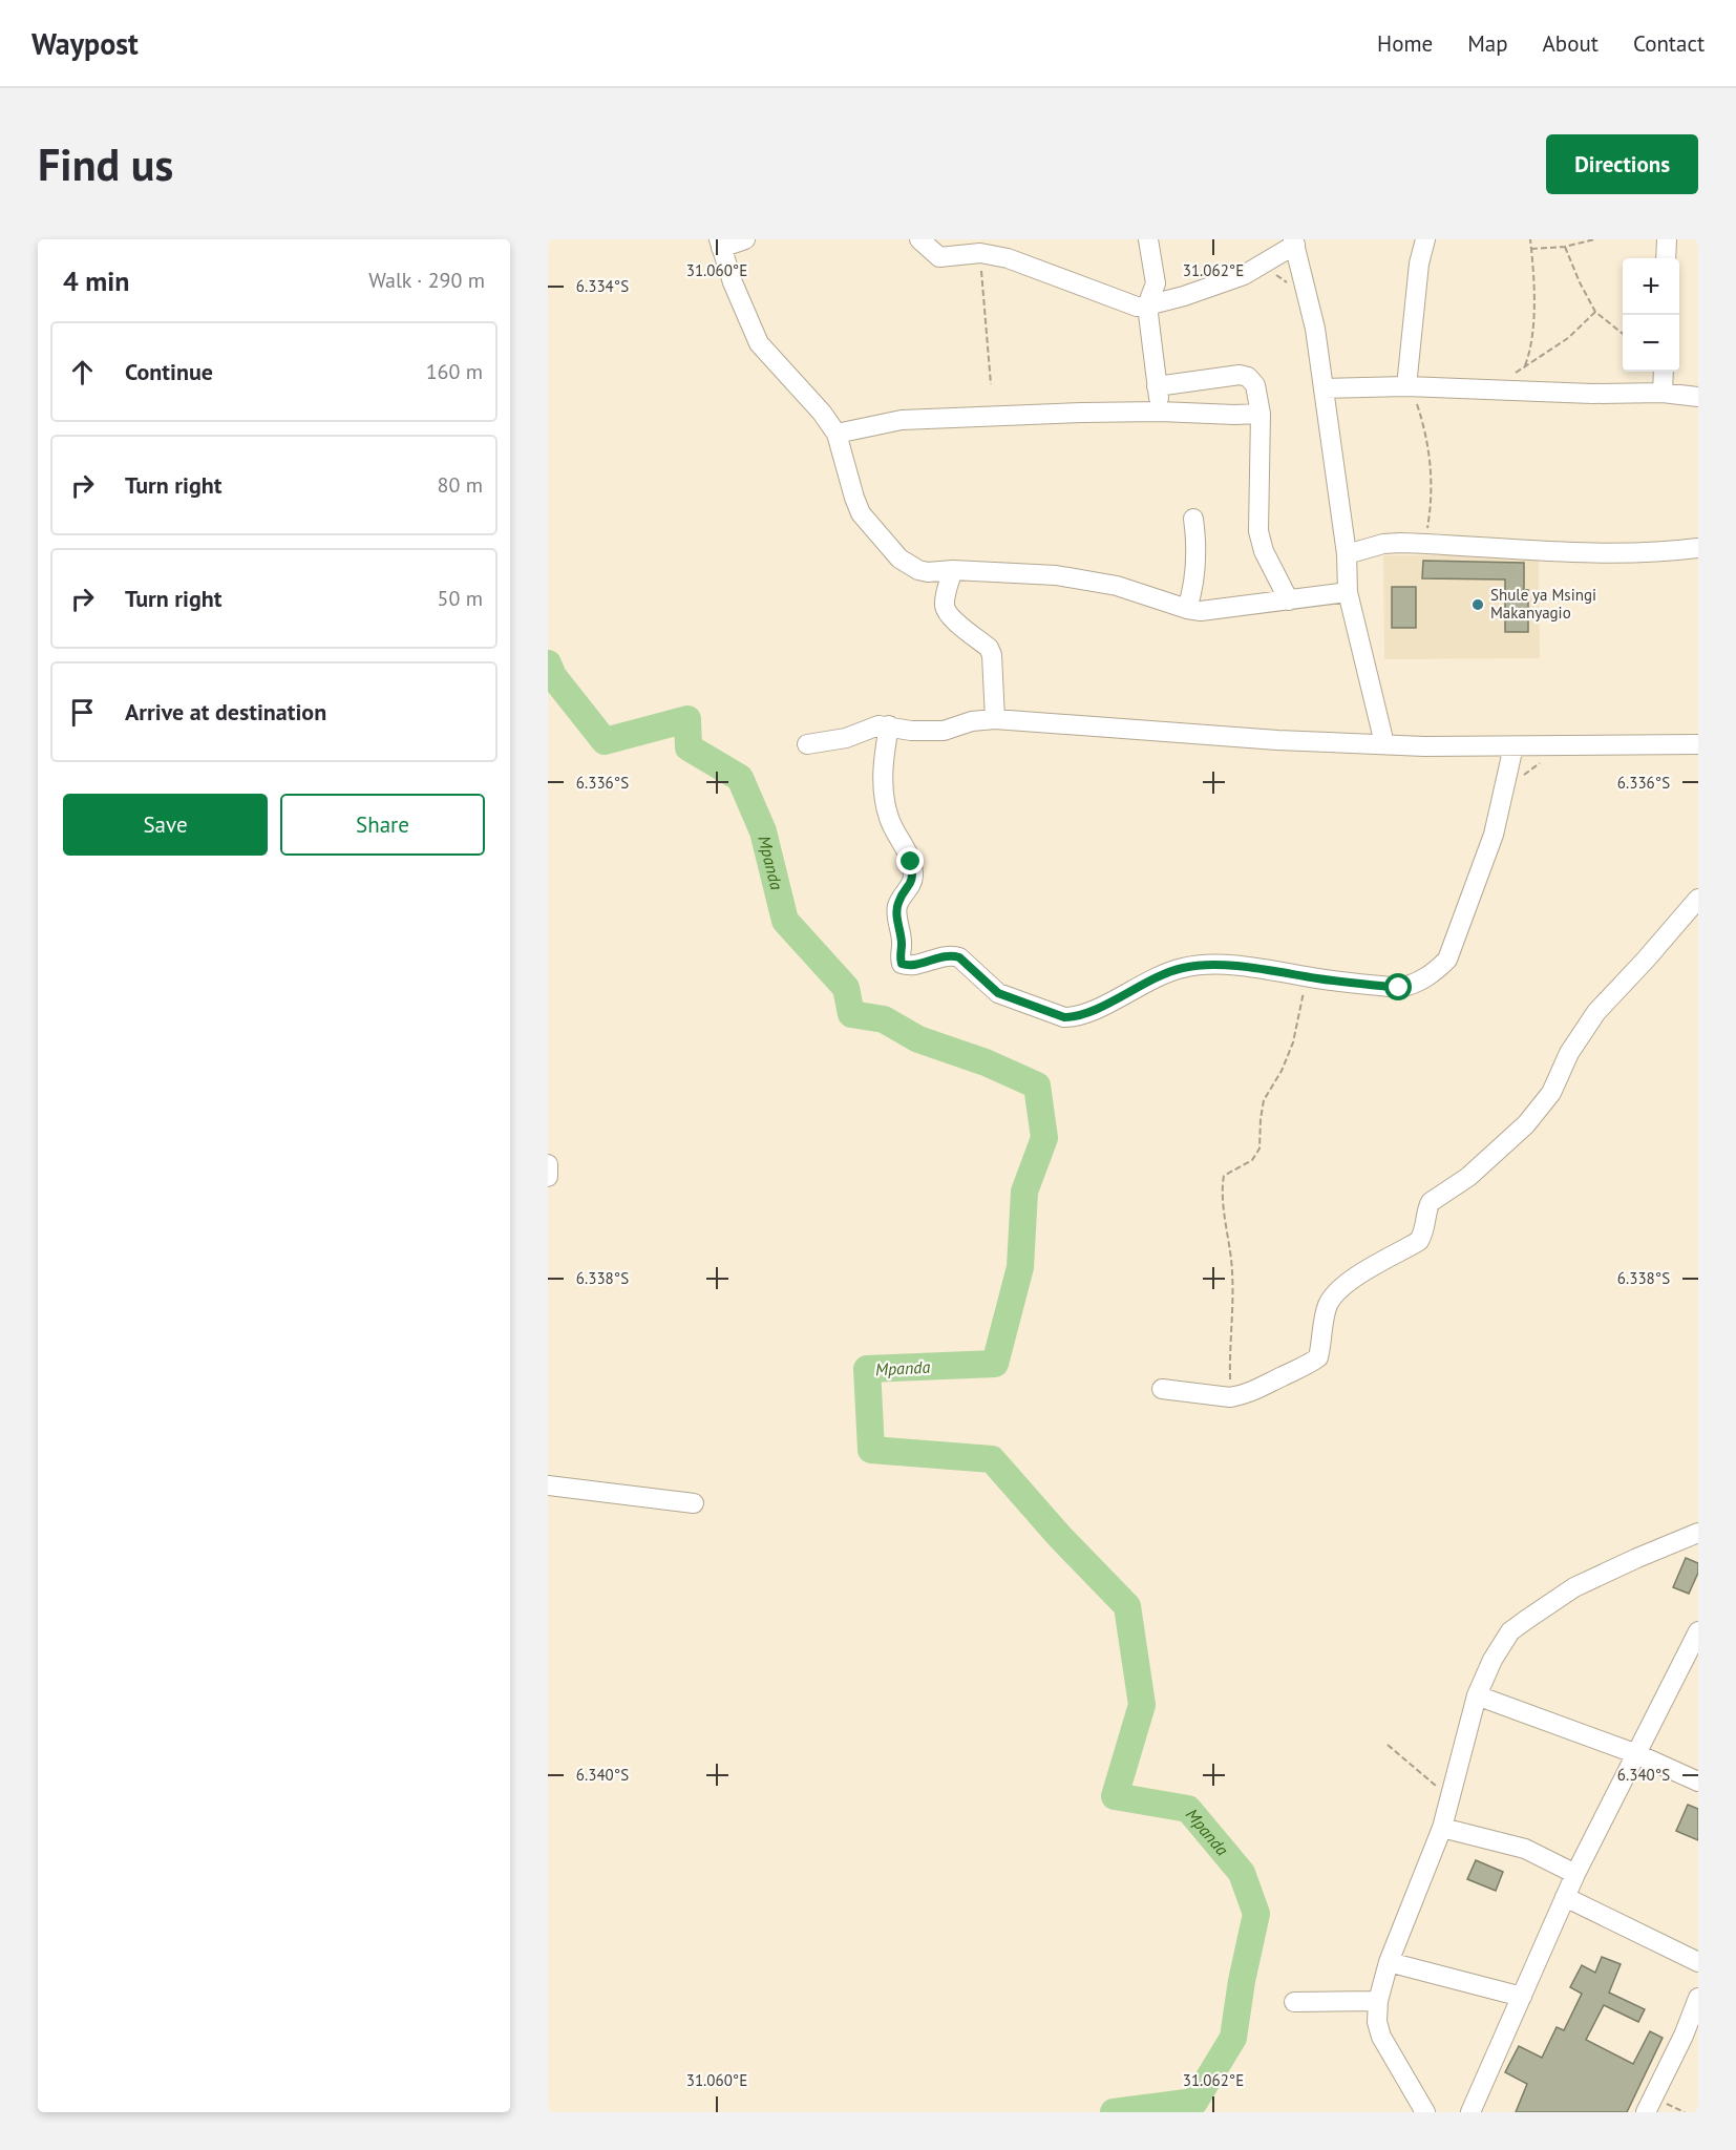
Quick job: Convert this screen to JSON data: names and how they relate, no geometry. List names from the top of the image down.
{
  "water": ["Mpanda"],
  "places": ["Shule ya Msingi Makanyagio"],
  "page": {
    "header": "Waypost",
    "nav": [
      "Home",
      "Map",
      "About",
      "Contact"
    ],
    "buttons": [
      "Directions",
      ["Save", "Share"]
    ],
    "title": "Find us",
    "heading": ["4 min", "Walk · 290 m"],
    "map_buttons": ["+", "−"],
    "list": [
      ["Continue", "160 m"],
      ["Turn right", "80 m"],
      ["Turn right", "50 m"],
      "Arrive at destination"
    ]
  },
  "coordinates": [
    "31.060°E",
    "31.062°E",
    "6.334°S",
    "6.336°S",
    "6.338°S",
    "6.340°S"
  ]
}
